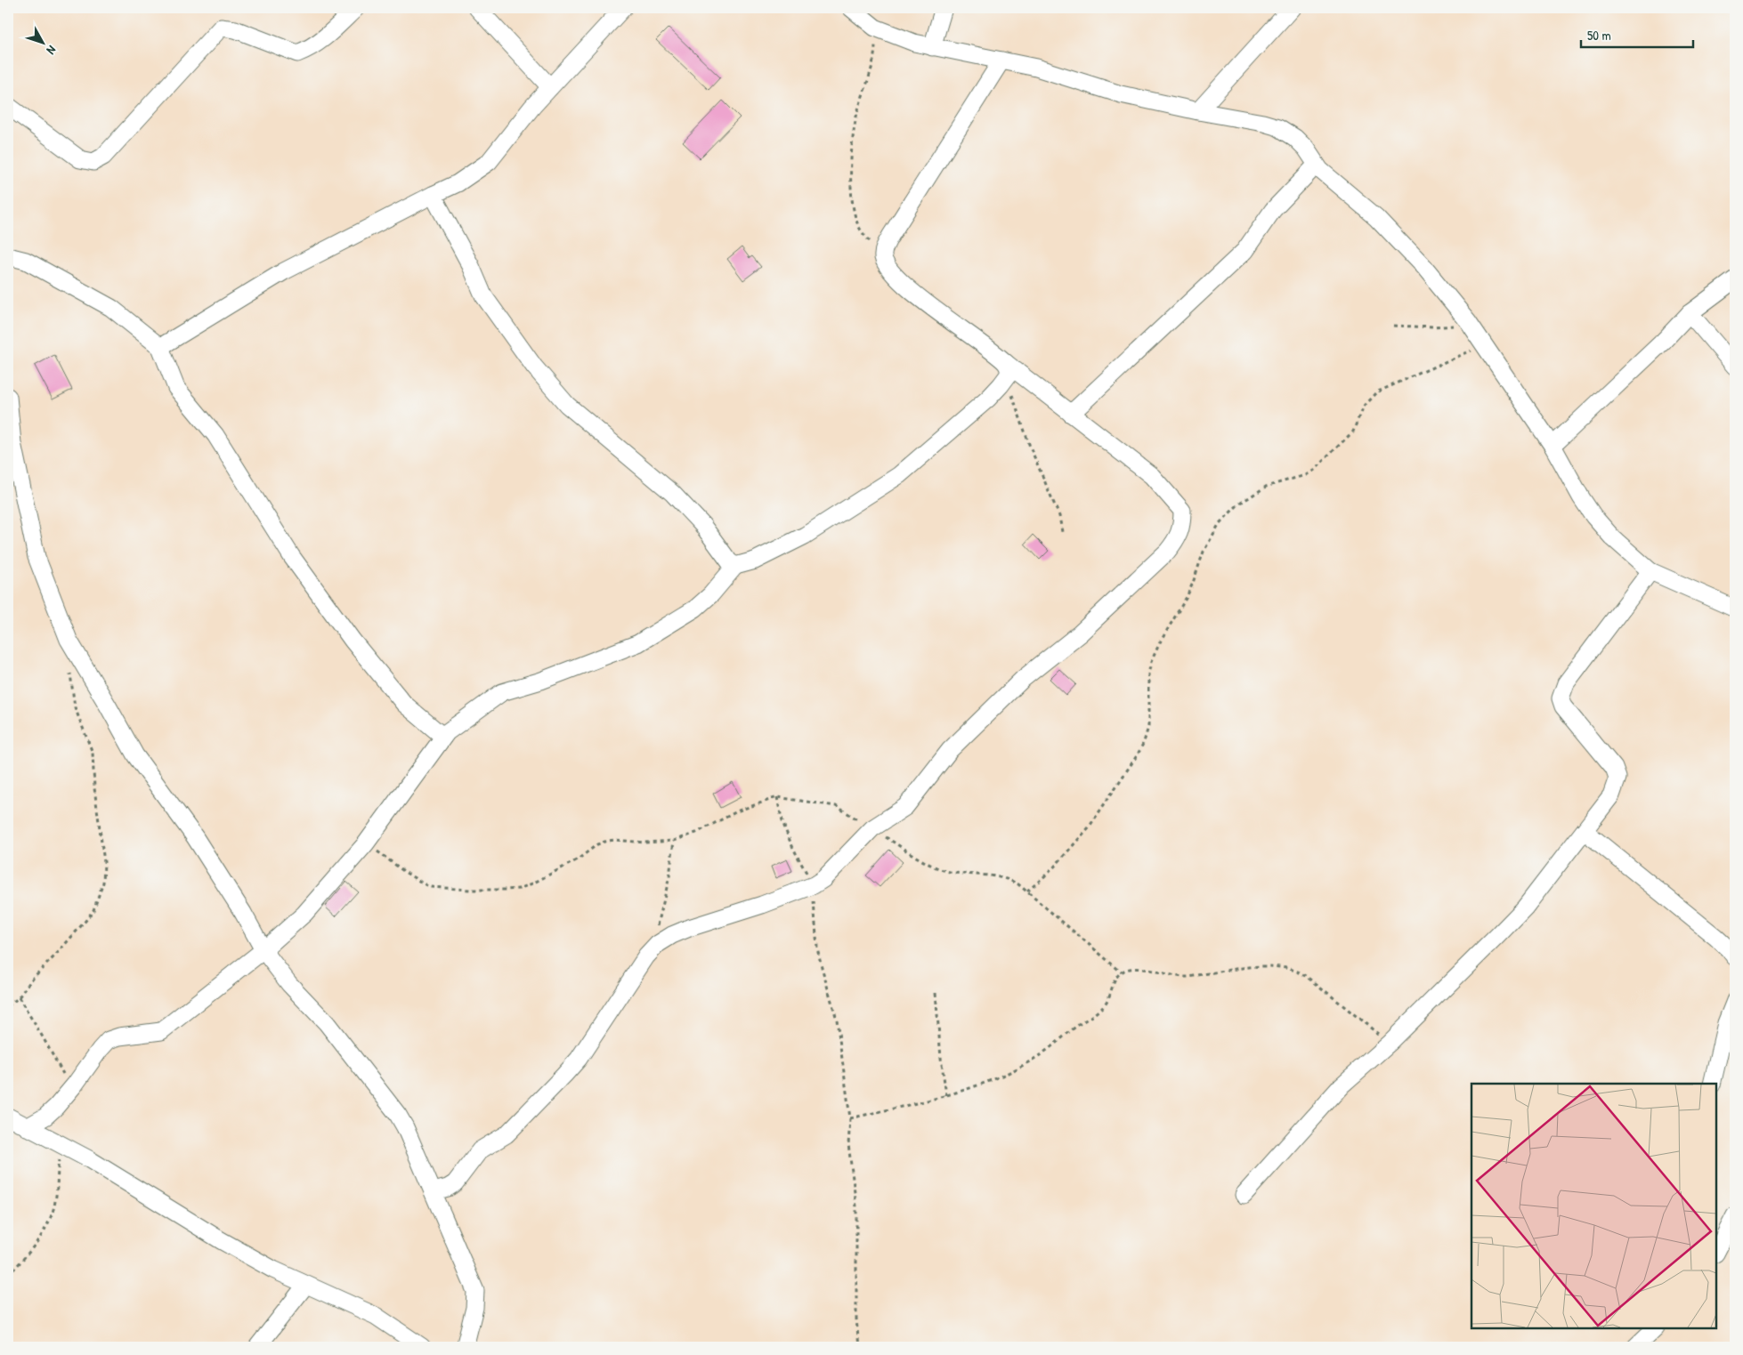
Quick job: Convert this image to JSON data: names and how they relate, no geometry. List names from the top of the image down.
{
  "scale_bar": "50 m",
  "north": "bottom right"
}
